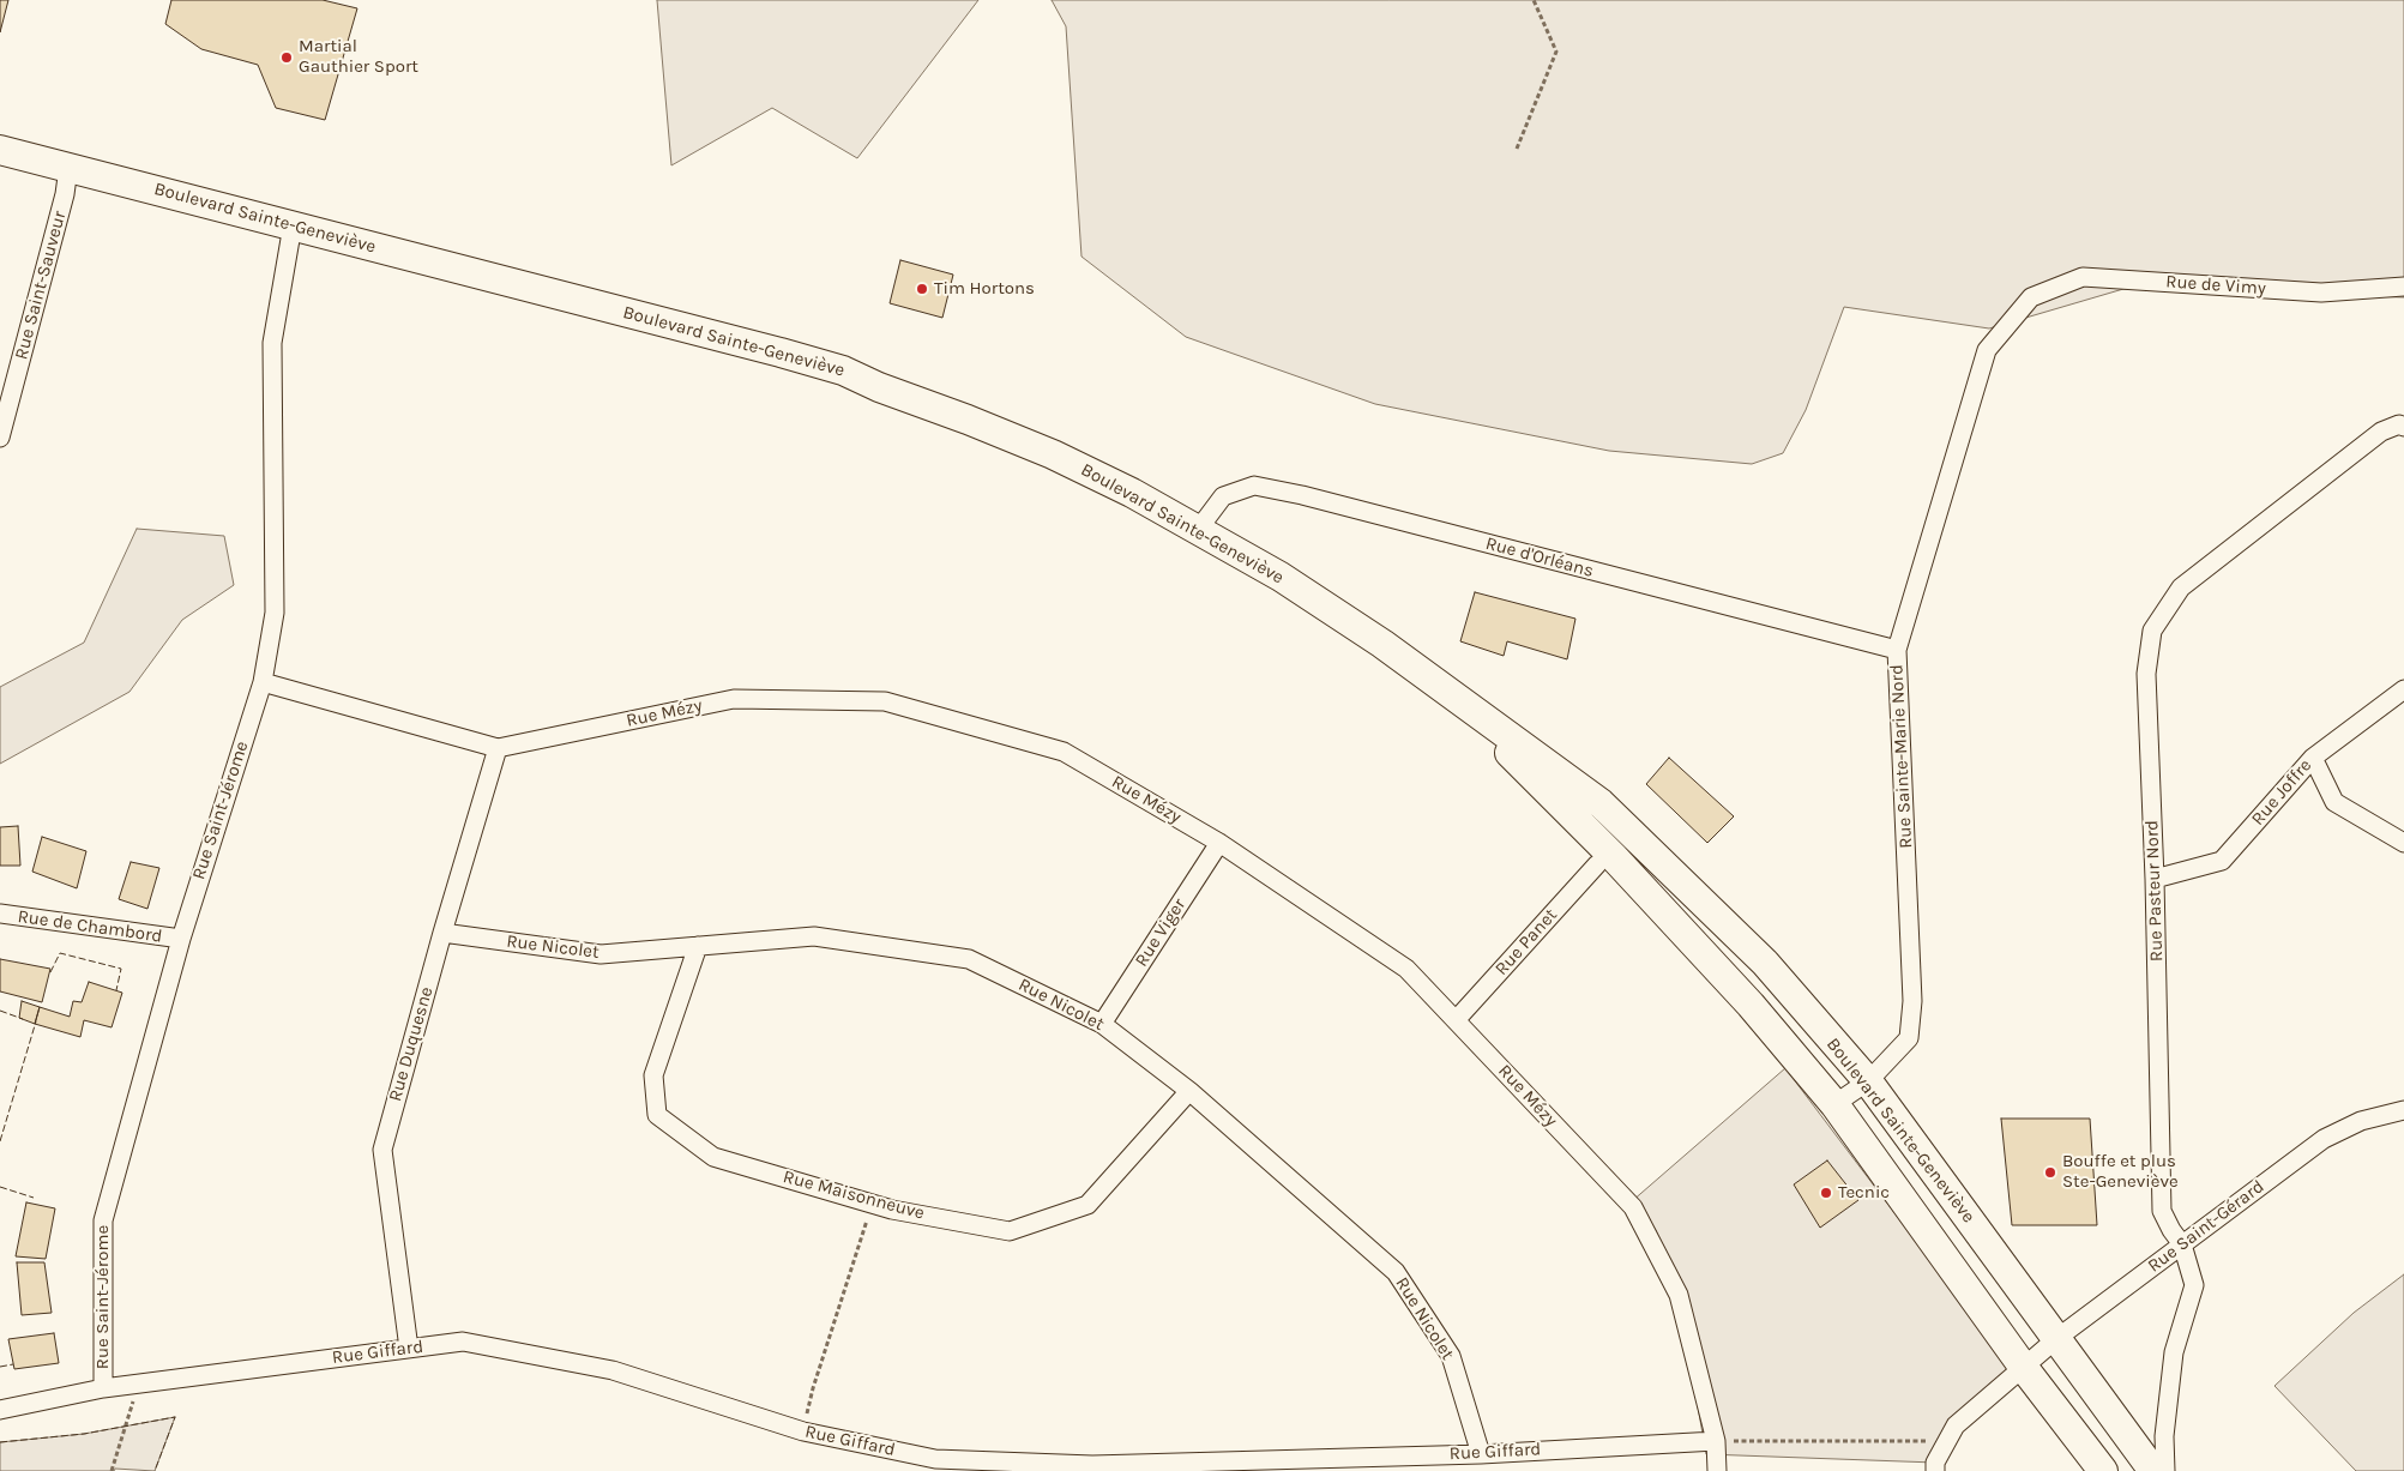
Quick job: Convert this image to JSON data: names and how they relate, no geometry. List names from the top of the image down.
{
  "streets": {
    "main road": ["Boulevard Sainte-Geneviève"],
    "street": [
      "Rue Saint-Sauveur",
      "Rue de Vimy",
      "Rue d'Orléans",
      "Rue Mézy",
      "Rue Sainte-Marie Nord",
      "Rue Joffre",
      "Rue Saint-Jérome",
      "Rue Pasteur Nord",
      "Rue de Chambord",
      "Rue Viger",
      "Rue Panet",
      "Rue Nicolet",
      "Rue Duquesne",
      "Rue Maisonneuve",
      "Rue Saint-Gérard",
      "Rue Giffard"
    ]
  },
  "crossings": [
    ["Boulevard Sainte-Geneviève", "Rue Saint-Sauveur"],
    ["Boulevard Sainte-Geneviève", "Rue d'Orléans"],
    ["Boulevard Sainte-Geneviève", "Rue Sainte-Marie Nord"],
    ["Boulevard Sainte-Geneviève", "Rue Saint-Jérome"],
    ["Boulevard Sainte-Geneviève", "Rue Saint-Gérard"],
    ["Rue de Vimy", "Rue Sainte-Marie Nord"],
    ["Rue d'Orléans", "Rue Sainte-Marie Nord"],
    ["Rue Mézy", "Rue Saint-Jérome"],
    ["Rue Mézy", "Rue Viger"],
    ["Rue Mézy", "Rue Panet"],
    ["Rue Mézy", "Rue Duquesne"],
    ["Rue Mézy", "Rue Giffard"],
    ["Rue Joffre", "Rue Pasteur Nord"],
    ["Rue Saint-Jérome", "Rue de Chambord"],
    ["Rue Saint-Jérome", "Rue Giffard"],
    ["Rue Pasteur Nord", "Rue Saint-Gérard"],
    ["Rue Viger", "Rue Nicolet"],
    ["Rue Nicolet", "Rue Duquesne"],
    ["Rue Nicolet", "Rue Maisonneuve"],
    ["Rue Nicolet", "Rue Giffard"],
    ["Rue Duquesne", "Rue Giffard"]
  ],
  "places": [
    "Martial Gauthier Sport",
    "Tim Hortons",
    "Bouffe et plus Ste-Geneviève",
    "Tecnic"
  ]
}
